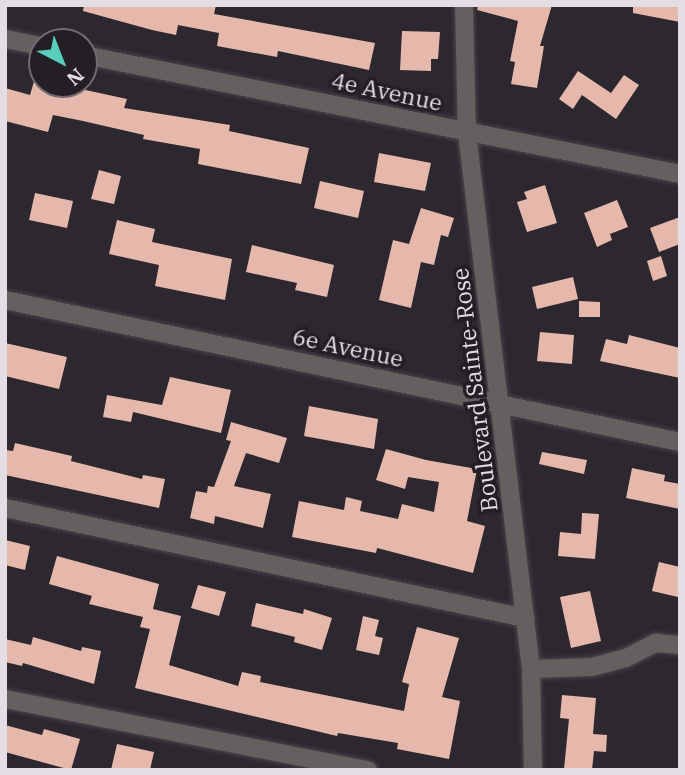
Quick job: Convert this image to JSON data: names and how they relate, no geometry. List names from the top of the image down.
{
  "streets": {
    "street": ["4e Avenue", "6e Avenue", "Boulevard Sainte-Rose"]
  },
  "crossings": [
    ["4e Avenue", "Boulevard Sainte-Rose"],
    ["6e Avenue", "Boulevard Sainte-Rose"]
  ],
  "north": "bottom right"
}
